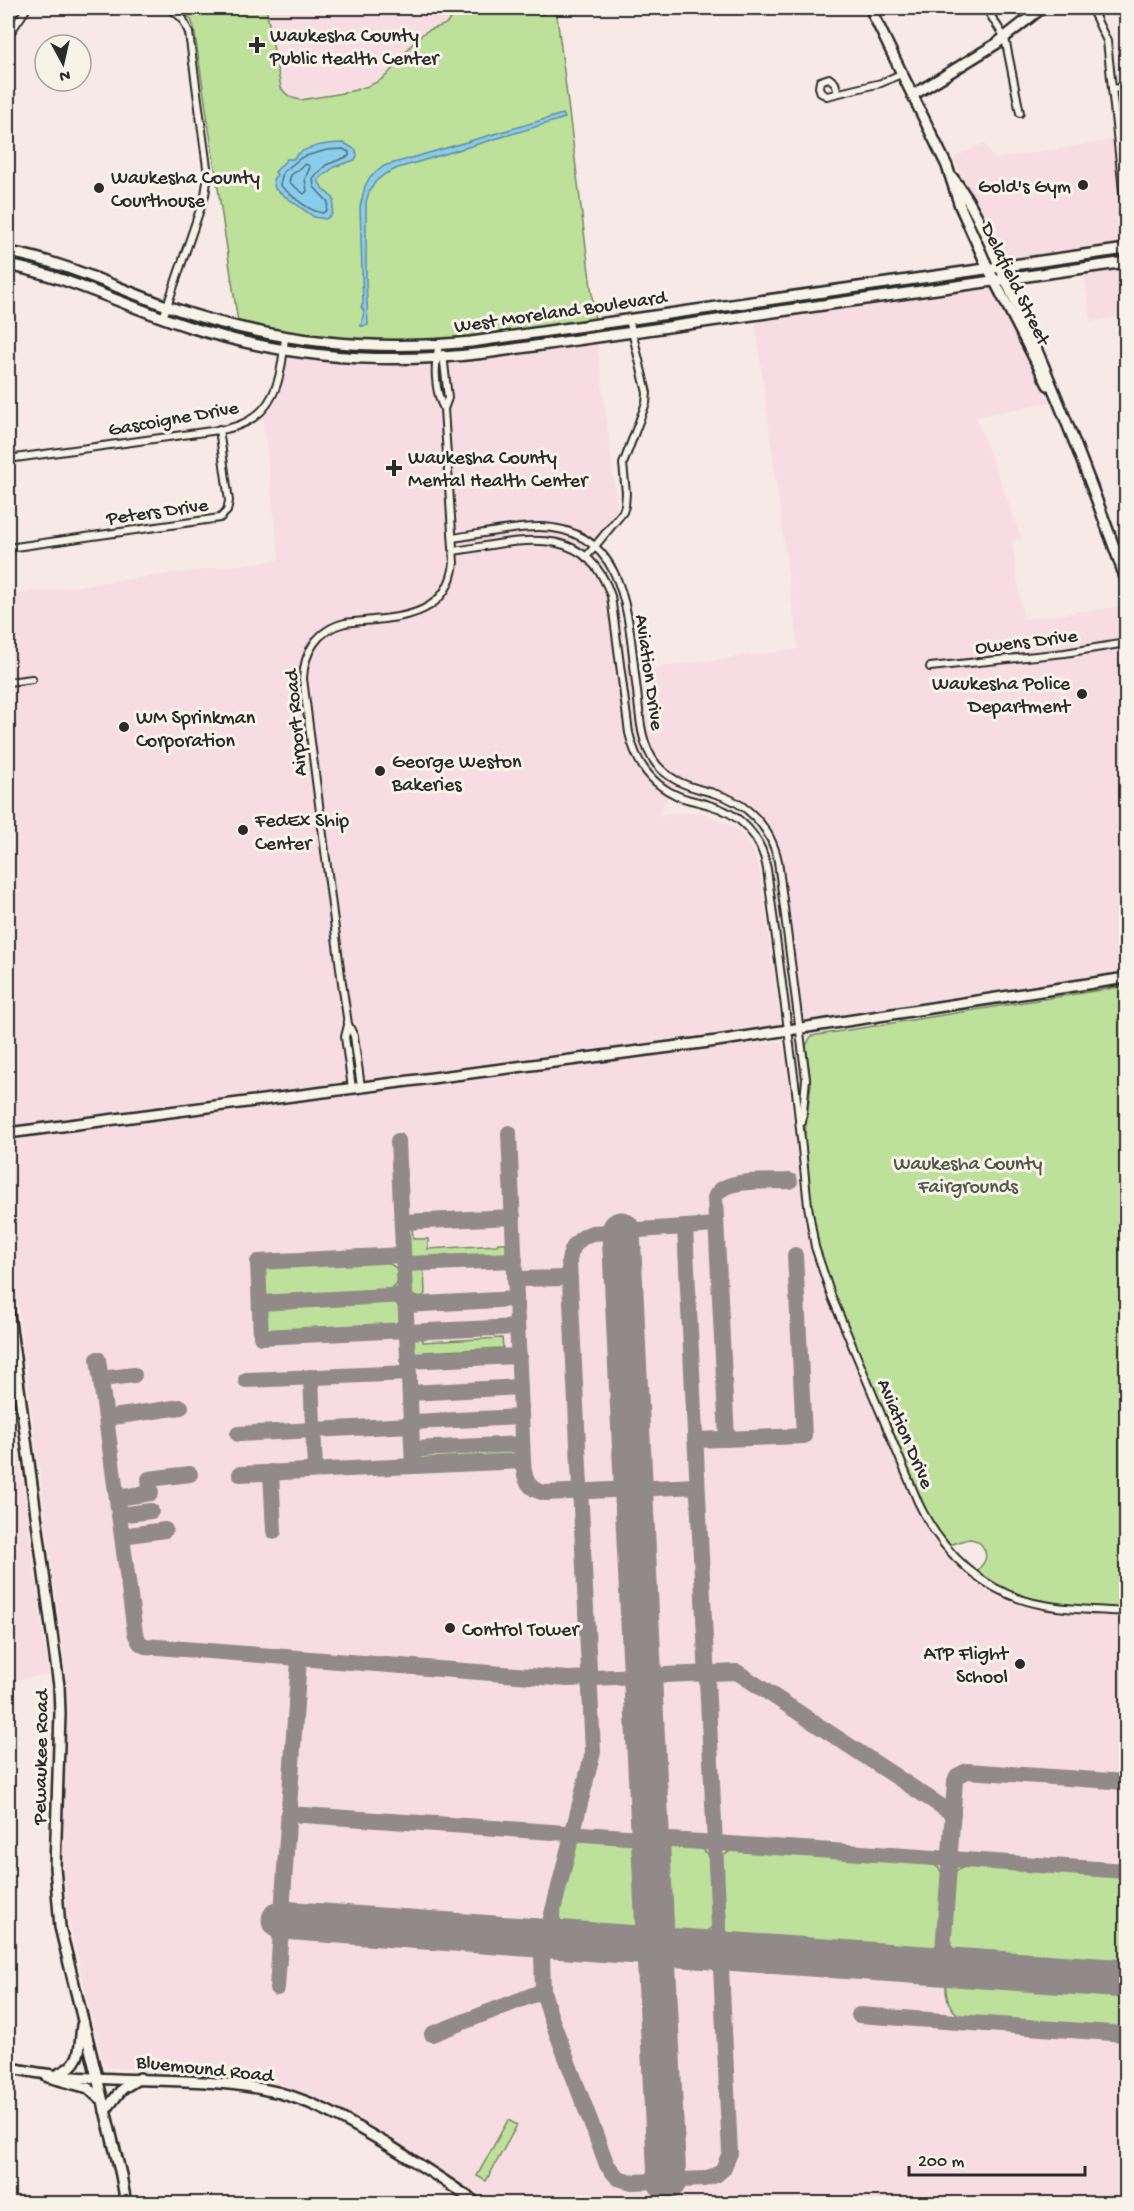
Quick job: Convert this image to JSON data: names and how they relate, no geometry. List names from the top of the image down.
{
  "streets": {
    "street": [
      "Delafield Street",
      "West Moreland Boulevard",
      "Gascoigne Drive",
      "Peters Drive",
      "Owens Drive",
      "Aviation Drive",
      "Airport Road",
      "Pewaukee Road",
      "Bluemound Road"
    ]
  },
  "crossings": [
    ["Delafield Street", "West Moreland Boulevard"],
    ["West Moreland Boulevard", "Gascoigne Drive"],
    ["West Moreland Boulevard", "Airport Road"],
    ["Gascoigne Drive", "Peters Drive"],
    ["Aviation Drive", "Airport Road"],
    ["Pewaukee Road", "Bluemound Road"]
  ],
  "parks": ["Waukesha County Fairgrounds"],
  "places": {
    "health": ["Waukesha County Public Health Center", "Waukesha County Mental Health Center"],
    "other": [
      "Gold's Gym",
      "Waukesha County Courthouse",
      "Waukesha Police Department",
      "WM Sprinkman Corporation",
      "George Weston Bakeries",
      "FedEx Ship Center",
      "Control Tower",
      "ATP Flight School"
    ]
  },
  "scale_bar": "200 m",
  "north": "bottom"
}
